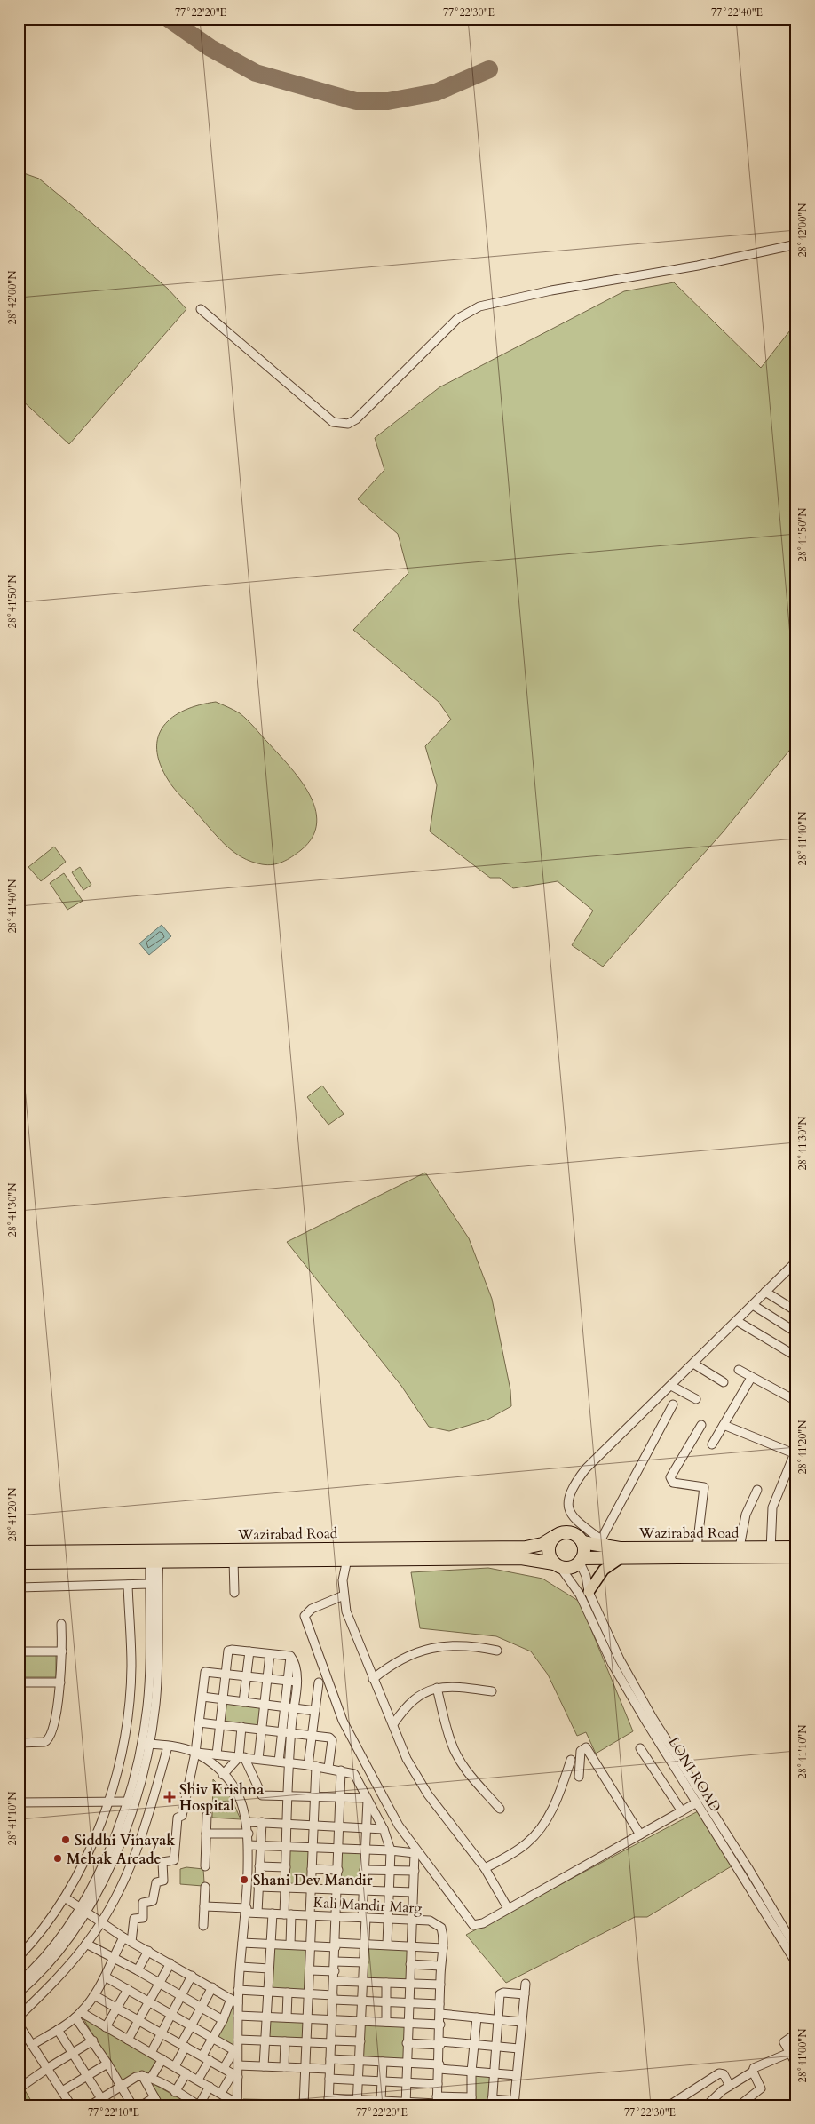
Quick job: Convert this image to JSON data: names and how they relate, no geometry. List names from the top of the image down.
{
  "streets": {
    "highway": ["Wazirabad Road"],
    "street": ["LONI ROAD", "Kali Mandir Marg"]
  },
  "places": {
    "health": ["Shiv Krishna Hospital"],
    "other": ["Siddhi Vinayak", "Mehak Arcade", "Shani Dev Mandir"]
  },
  "coordinates": [
    "77°22'20\"E",
    "77°22'30\"E",
    "77°22'40\"E",
    "28°42'00\"N",
    "28°41'50\"N",
    "28°41'40\"N",
    "28°41'30\"N",
    "28°41'20\"N",
    "28°41'10\"N",
    "28°41'00\"N",
    "77°22'10\"E"
  ]
}
